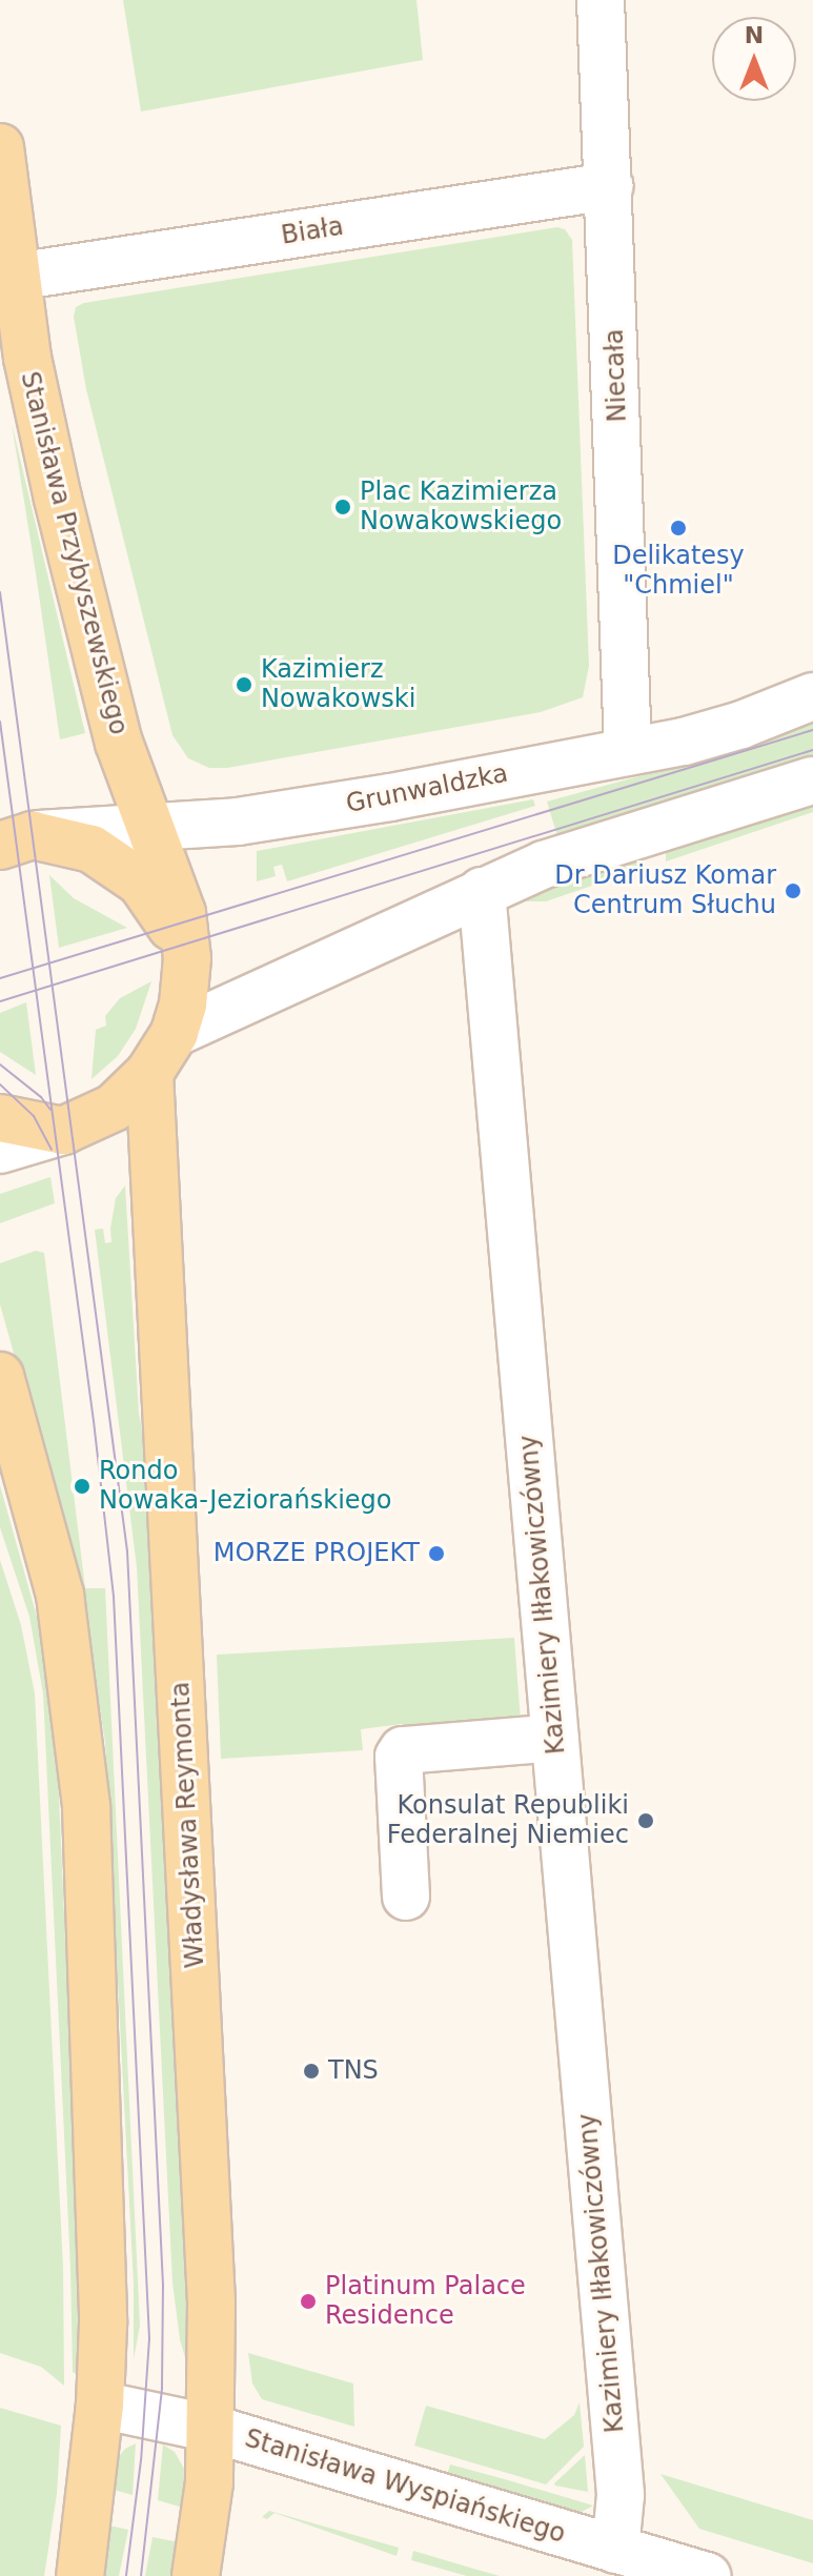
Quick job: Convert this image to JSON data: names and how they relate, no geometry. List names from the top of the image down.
{
  "streets": {
    "main road": ["Stanisława Przybyszewskiego", "Władysława Reymonta"],
    "street": [
      "Biała",
      "Niecała",
      "Grunwaldzka",
      "Kazimiery Iłłakowiczówny",
      "Stanisława Wyspiańskiego"
    ]
  },
  "crossings": [
    ["Biała", "Niecała"],
    ["Biała", "Stanisława Przybyszewskiego"],
    ["Niecała", "Grunwaldzka"],
    ["Stanisława Przybyszewskiego", "Grunwaldzka"],
    ["Stanisława Przybyszewskiego", "Władysława Reymonta"],
    ["Kazimiery Iłłakowiczówny", "Stanisława Wyspiańskiego"],
    ["Władysława Reymonta", "Stanisława Wyspiańskiego"]
  ],
  "places": [
    "Plac Kazimierza Nowakowskiego",
    "Delikatesy \"Chmiel\"",
    "Kazimierz Nowakowski",
    "Dr Dariusz Komar Centrum Słuchu",
    "Rondo Nowaka-Jeziorańskiego",
    "MORZE PROJEKT",
    "Konsulat Republiki Federalnej Niemiec",
    "TNS",
    "Platinum Palace Residence"
  ],
  "north": "top"
}
